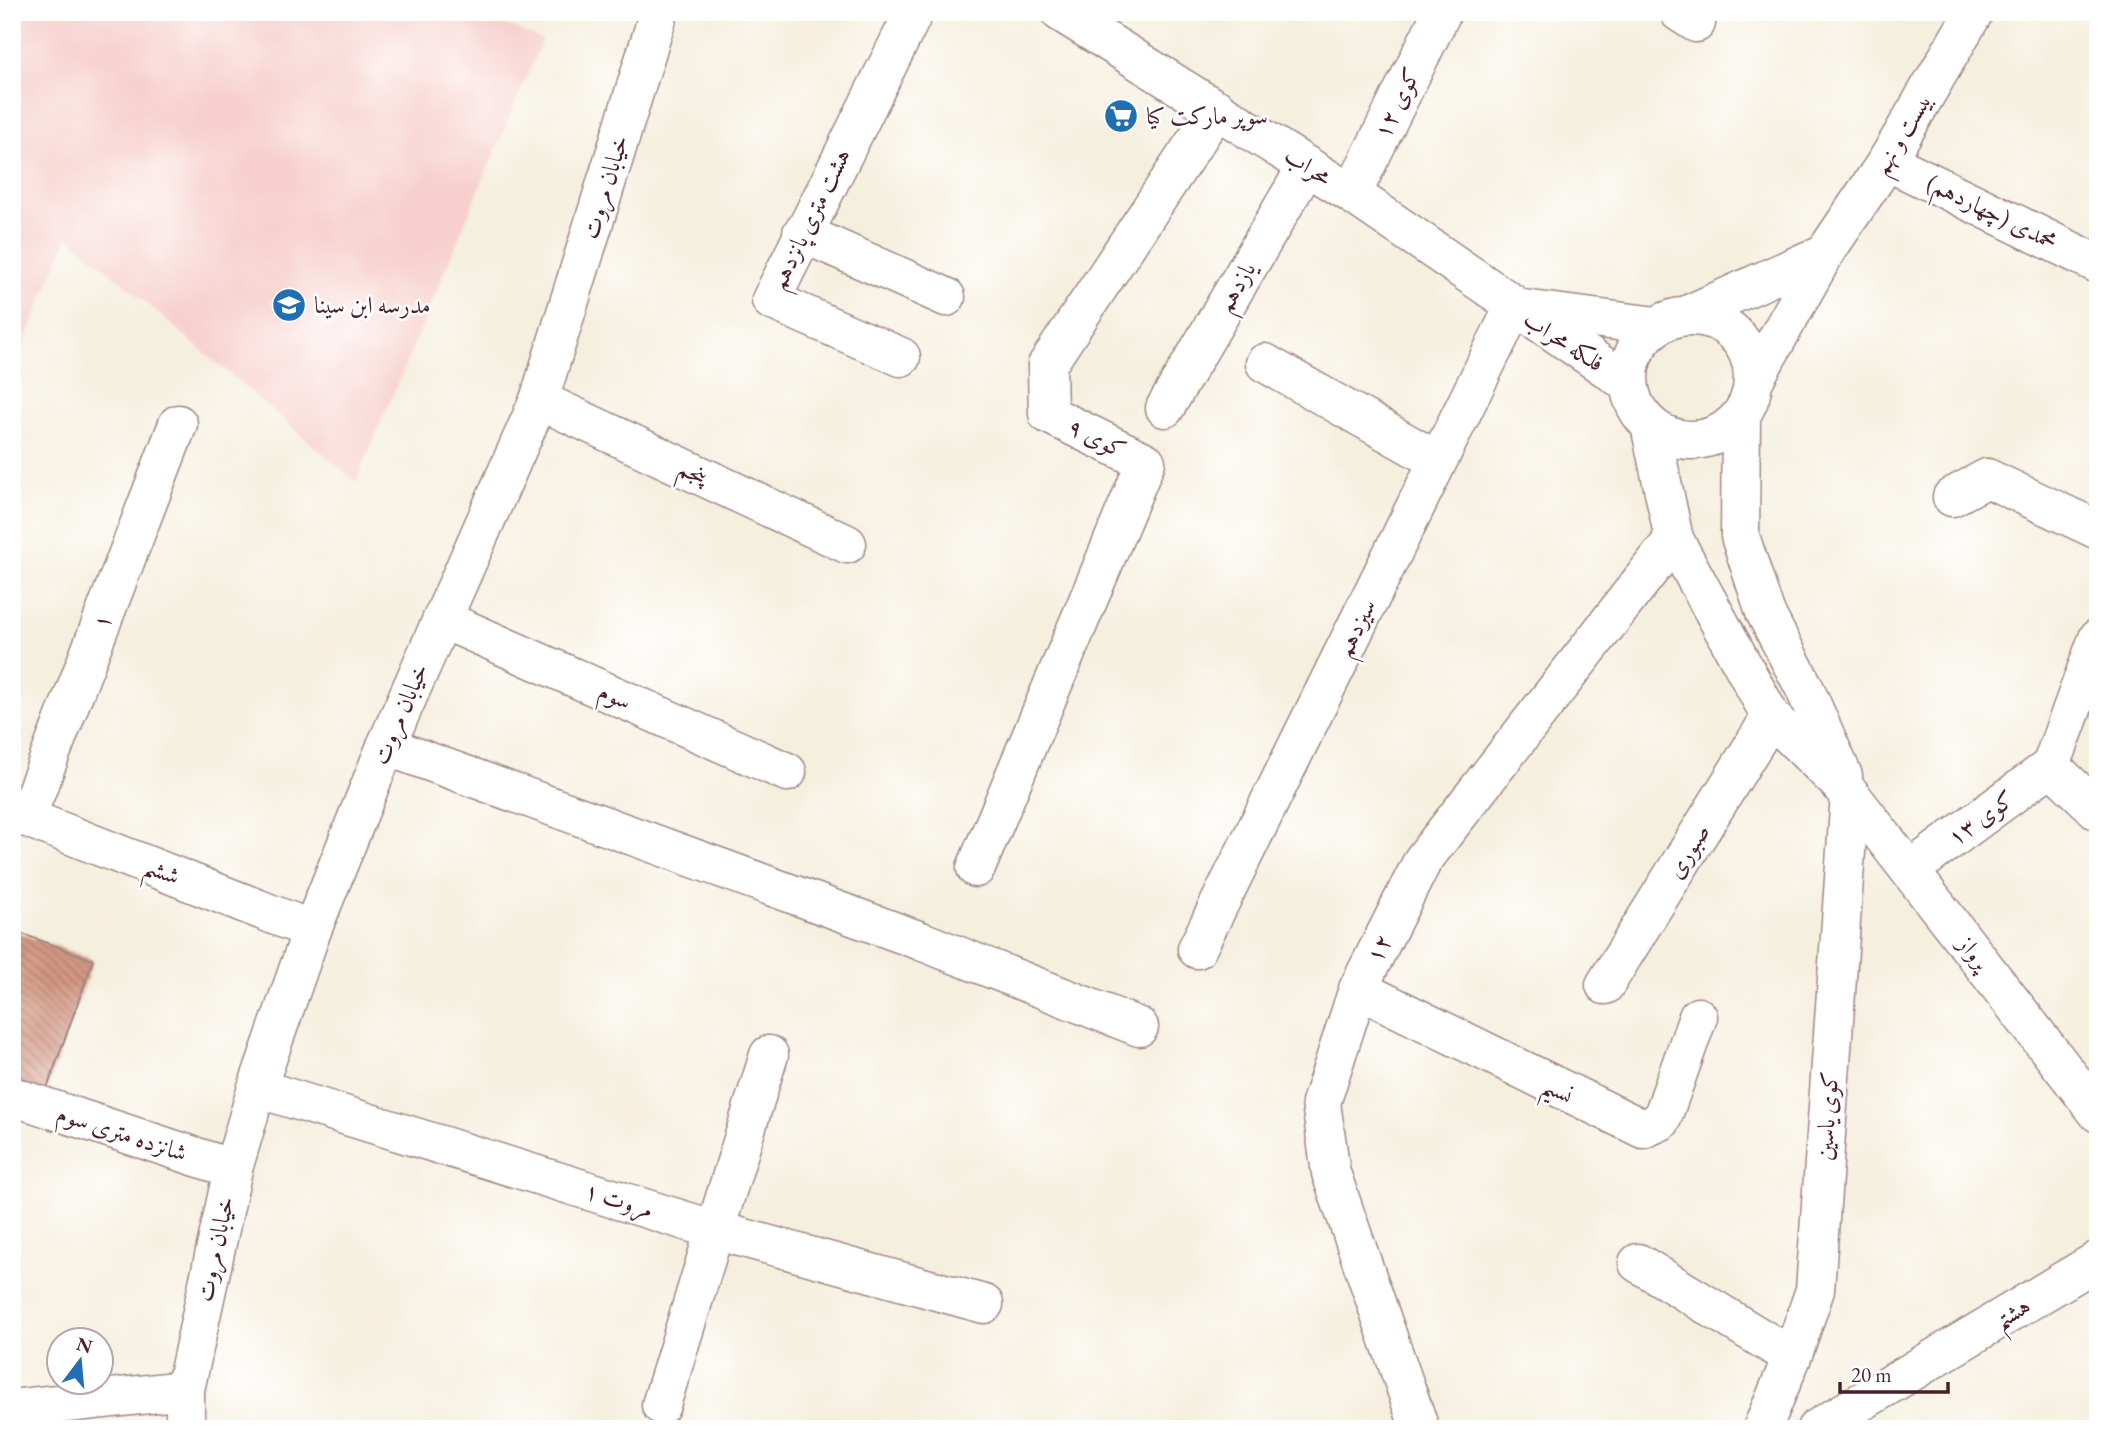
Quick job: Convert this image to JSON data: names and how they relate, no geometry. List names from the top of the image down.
{
  "streets": {
    "street": [
      "کوی ۱۲",
      "بیست و نهم",
      "محراب",
      "خیابان مروت",
      "محمدی (چهاردهم)",
      "هشت متری پانزدهم",
      "یازدهم",
      "فلکه محراب",
      "کوی ۹",
      "پنجم",
      "۱",
      "سیزدهم",
      "سوم",
      "کوی ۱۳",
      "صبوری",
      "ششم",
      "۱۲",
      "پرواز",
      "نسیم",
      "کوی یاسین",
      "شانزده متری سوم",
      "مروت ۱",
      "هشتم"
    ]
  },
  "crossings": [
    ["کوی ۱۲", "محراب"],
    ["بیست و نهم", "محمدی (چهاردهم)"],
    ["محراب", "یازدهم"],
    ["محراب", "فلکه محراب"],
    ["محراب", "کوی ۹"],
    ["محراب", "سیزدهم"],
    ["خیابان مروت", "پنجم"],
    ["خیابان مروت", "سوم"],
    ["خیابان مروت", "ششم"],
    ["خیابان مروت", "شانزده متری سوم"],
    ["خیابان مروت", "مروت ۱"],
    ["فلکه محراب", "سیزدهم"],
    ["فلکه محراب", "صبوری"],
    ["فلکه محراب", "۱۲"],
    ["فلکه محراب", "پرواز"],
    ["فلکه محراب", "کوی یاسین"],
    ["۱", "ششم"],
    ["کوی ۱۳", "پرواز"],
    ["۱۲", "نسیم"],
    ["پرواز", "کوی یاسین"]
  ],
  "places": {
    "supermarket": ["سوپر مارکت کیا"],
    "school or university": ["مدرسه ابن سینا"]
  },
  "scale_bar": "20 m",
  "north": "top"
}
